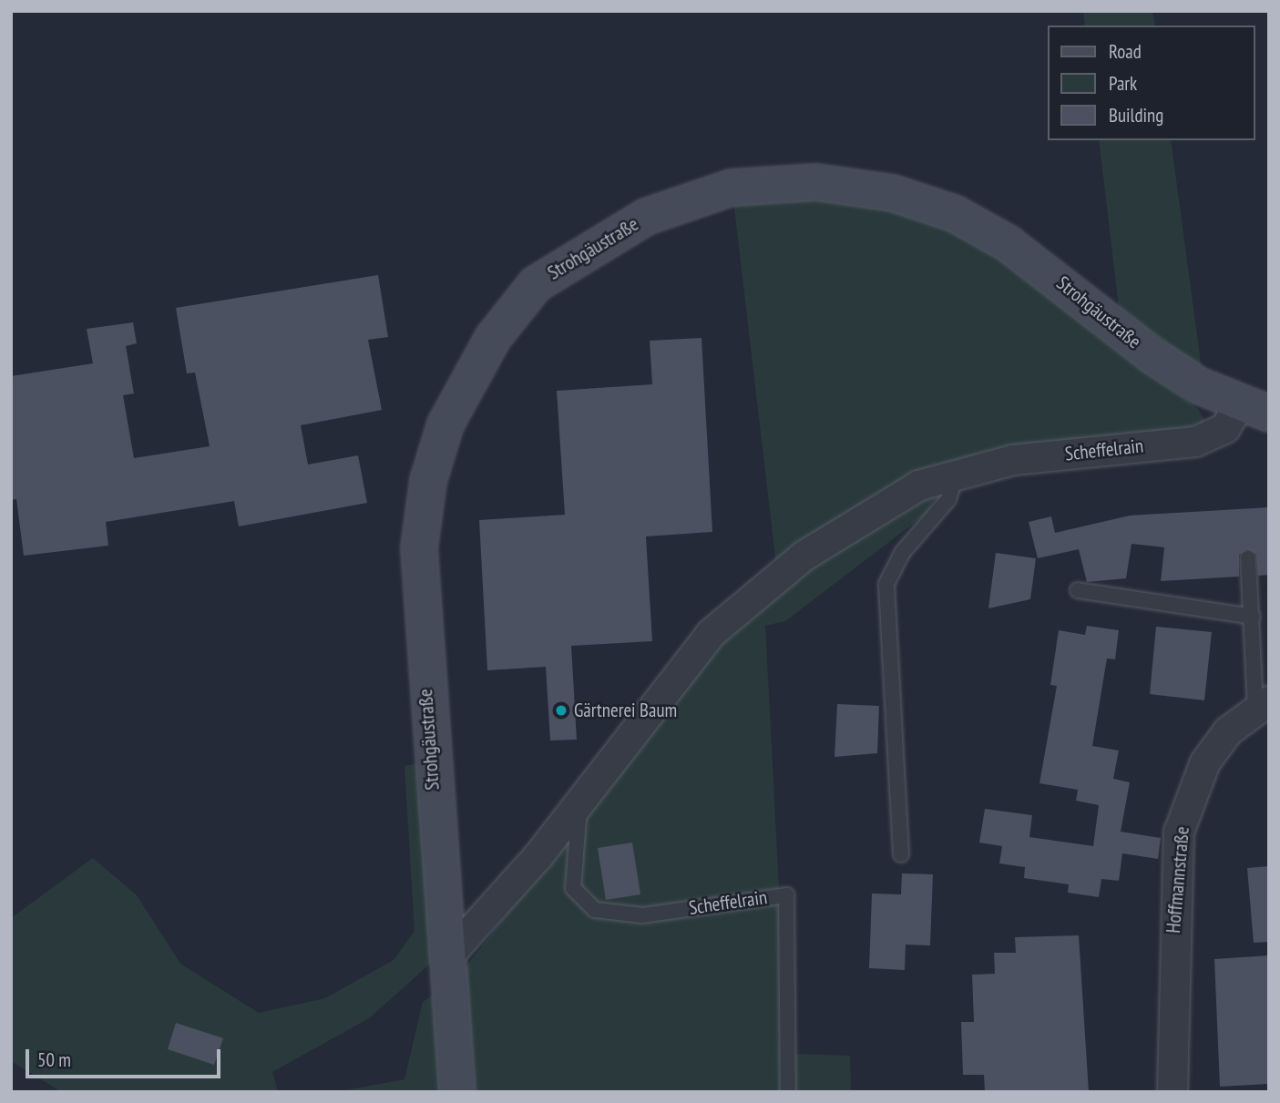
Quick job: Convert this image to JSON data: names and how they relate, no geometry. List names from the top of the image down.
{
  "streets": {
    "main road": ["Strohgäustraße"],
    "street": ["Scheffelrain", "Hoffmannstraße"]
  },
  "crossings": [
    ["Strohgäustraße", "Scheffelrain"]
  ],
  "places": ["Gärtnerei Baum"],
  "legend": ["Road", "Park", "Building"],
  "scale_bar": "50 m"
}
